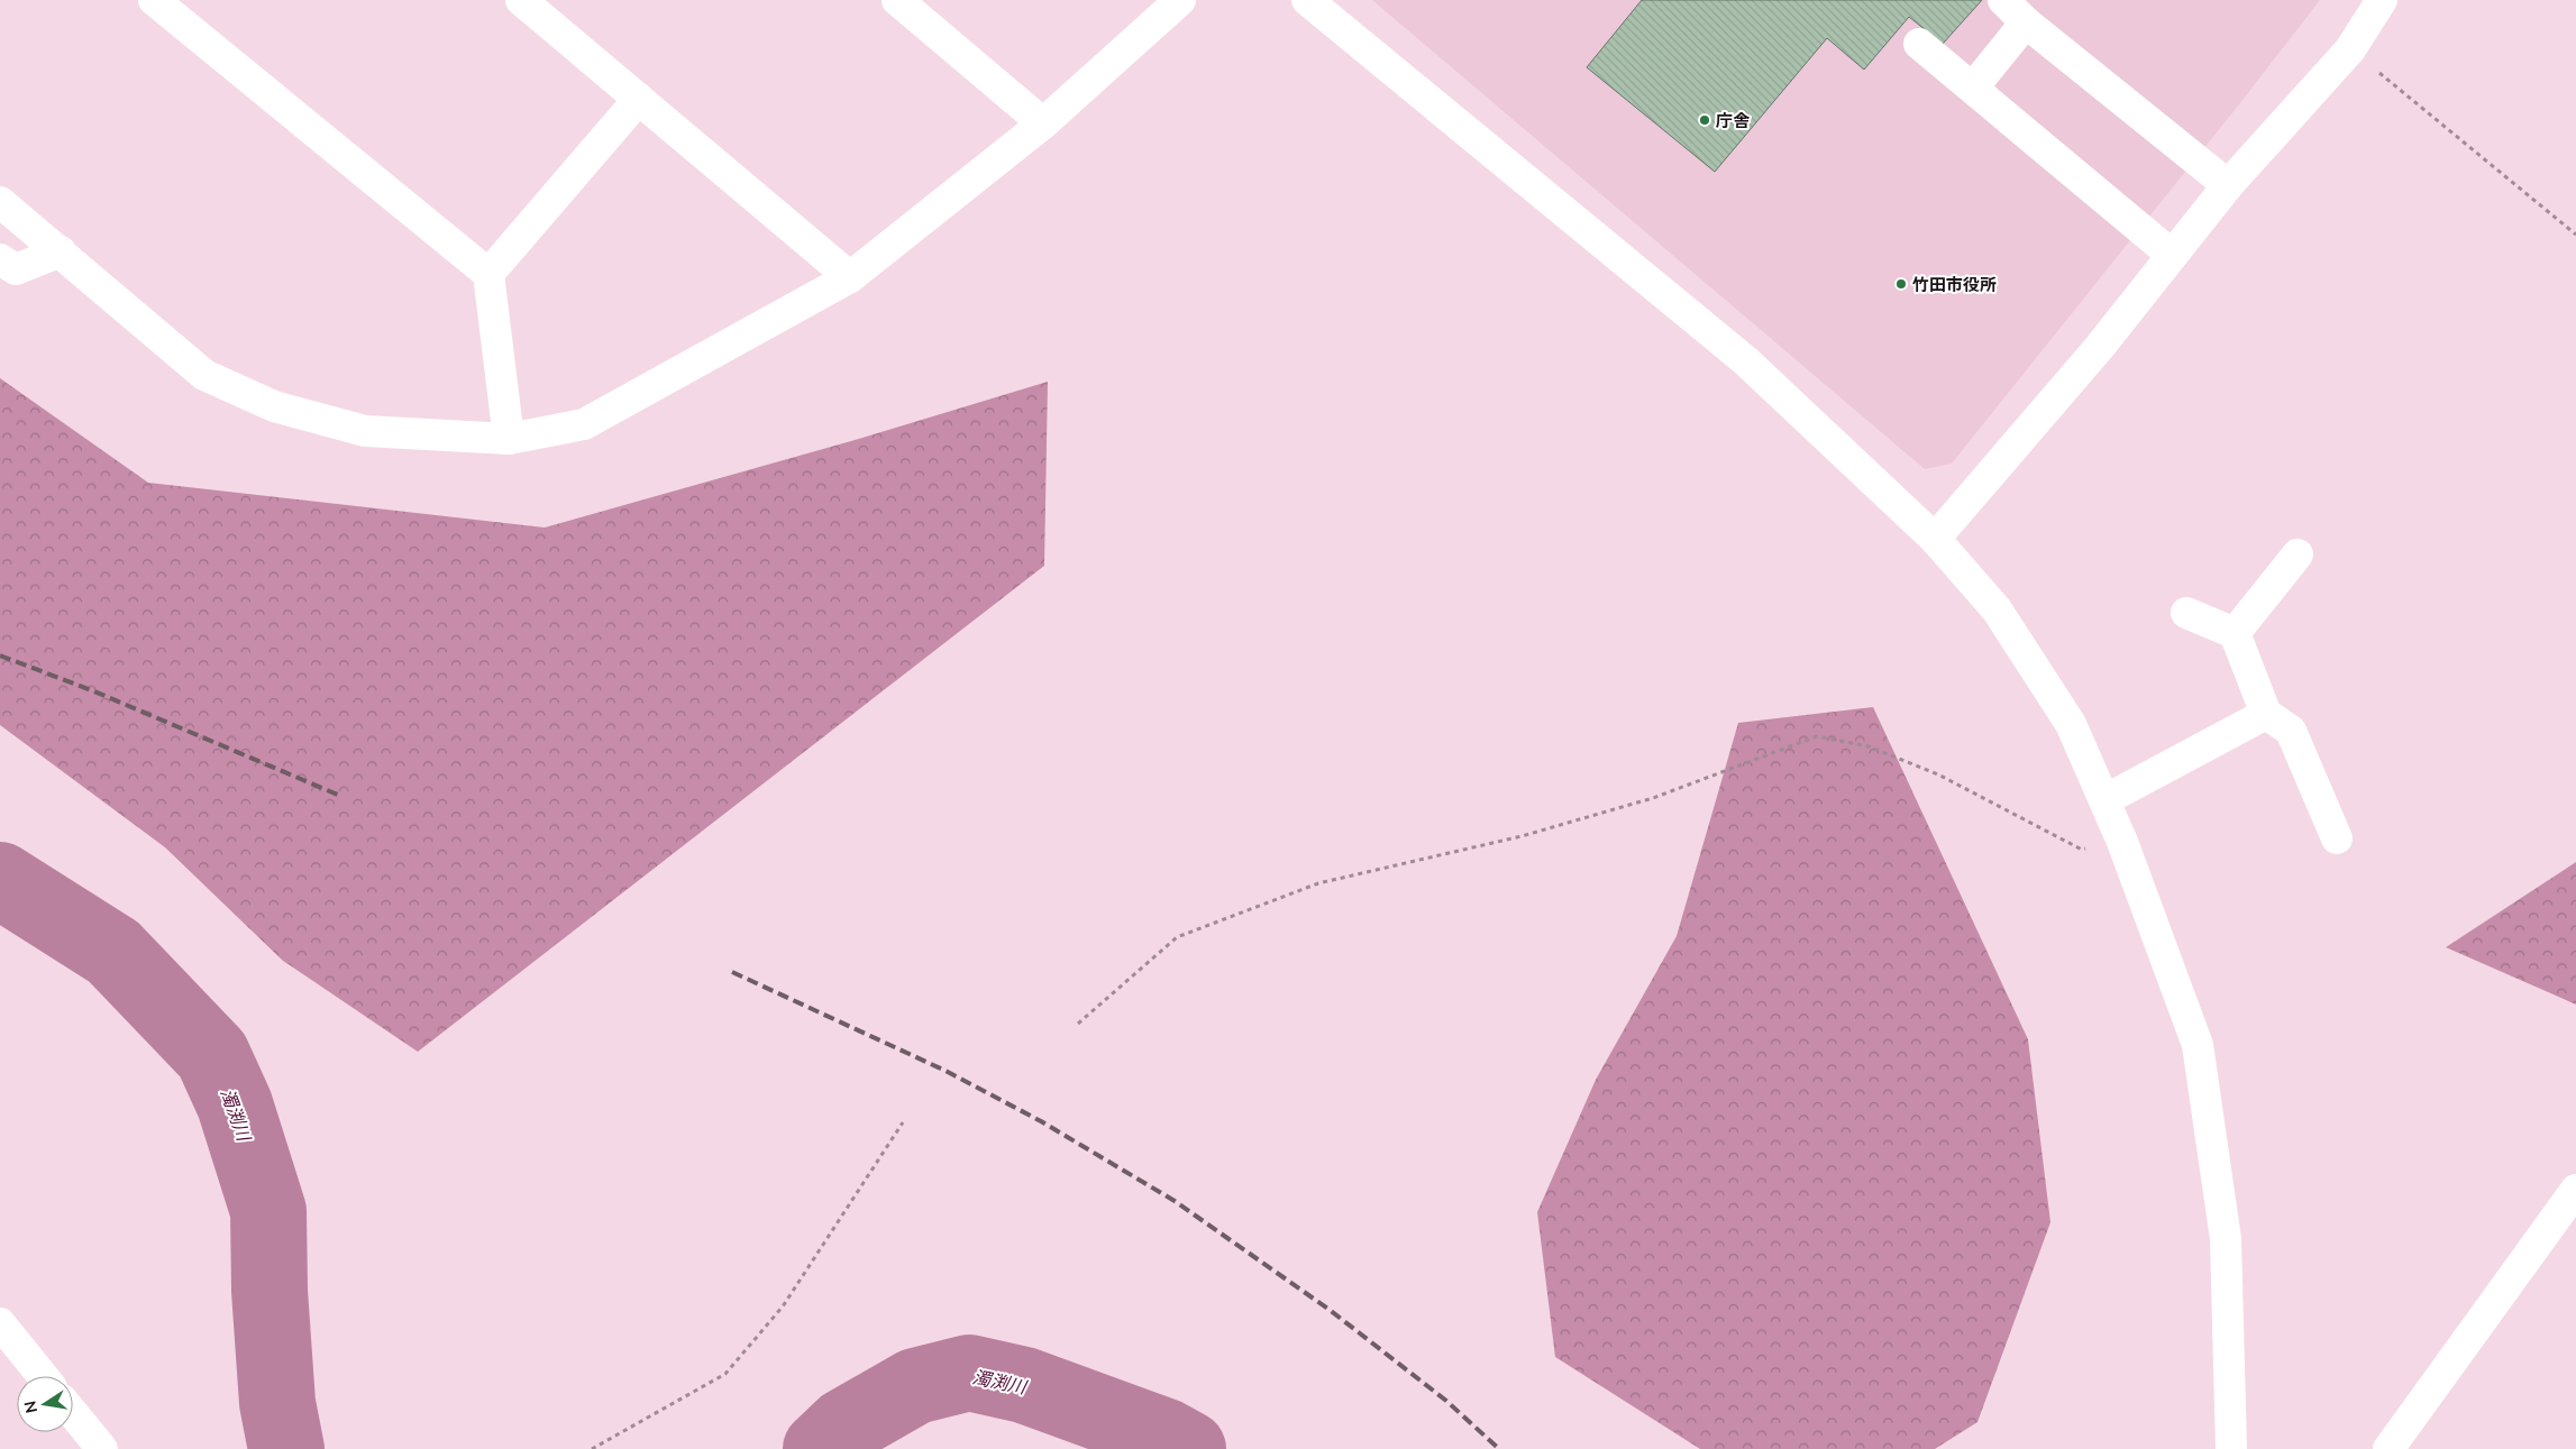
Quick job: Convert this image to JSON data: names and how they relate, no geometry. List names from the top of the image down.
{
  "water": ["濁渕川"],
  "places": ["庁舎", "竹田市役所"],
  "north": "left"
}
